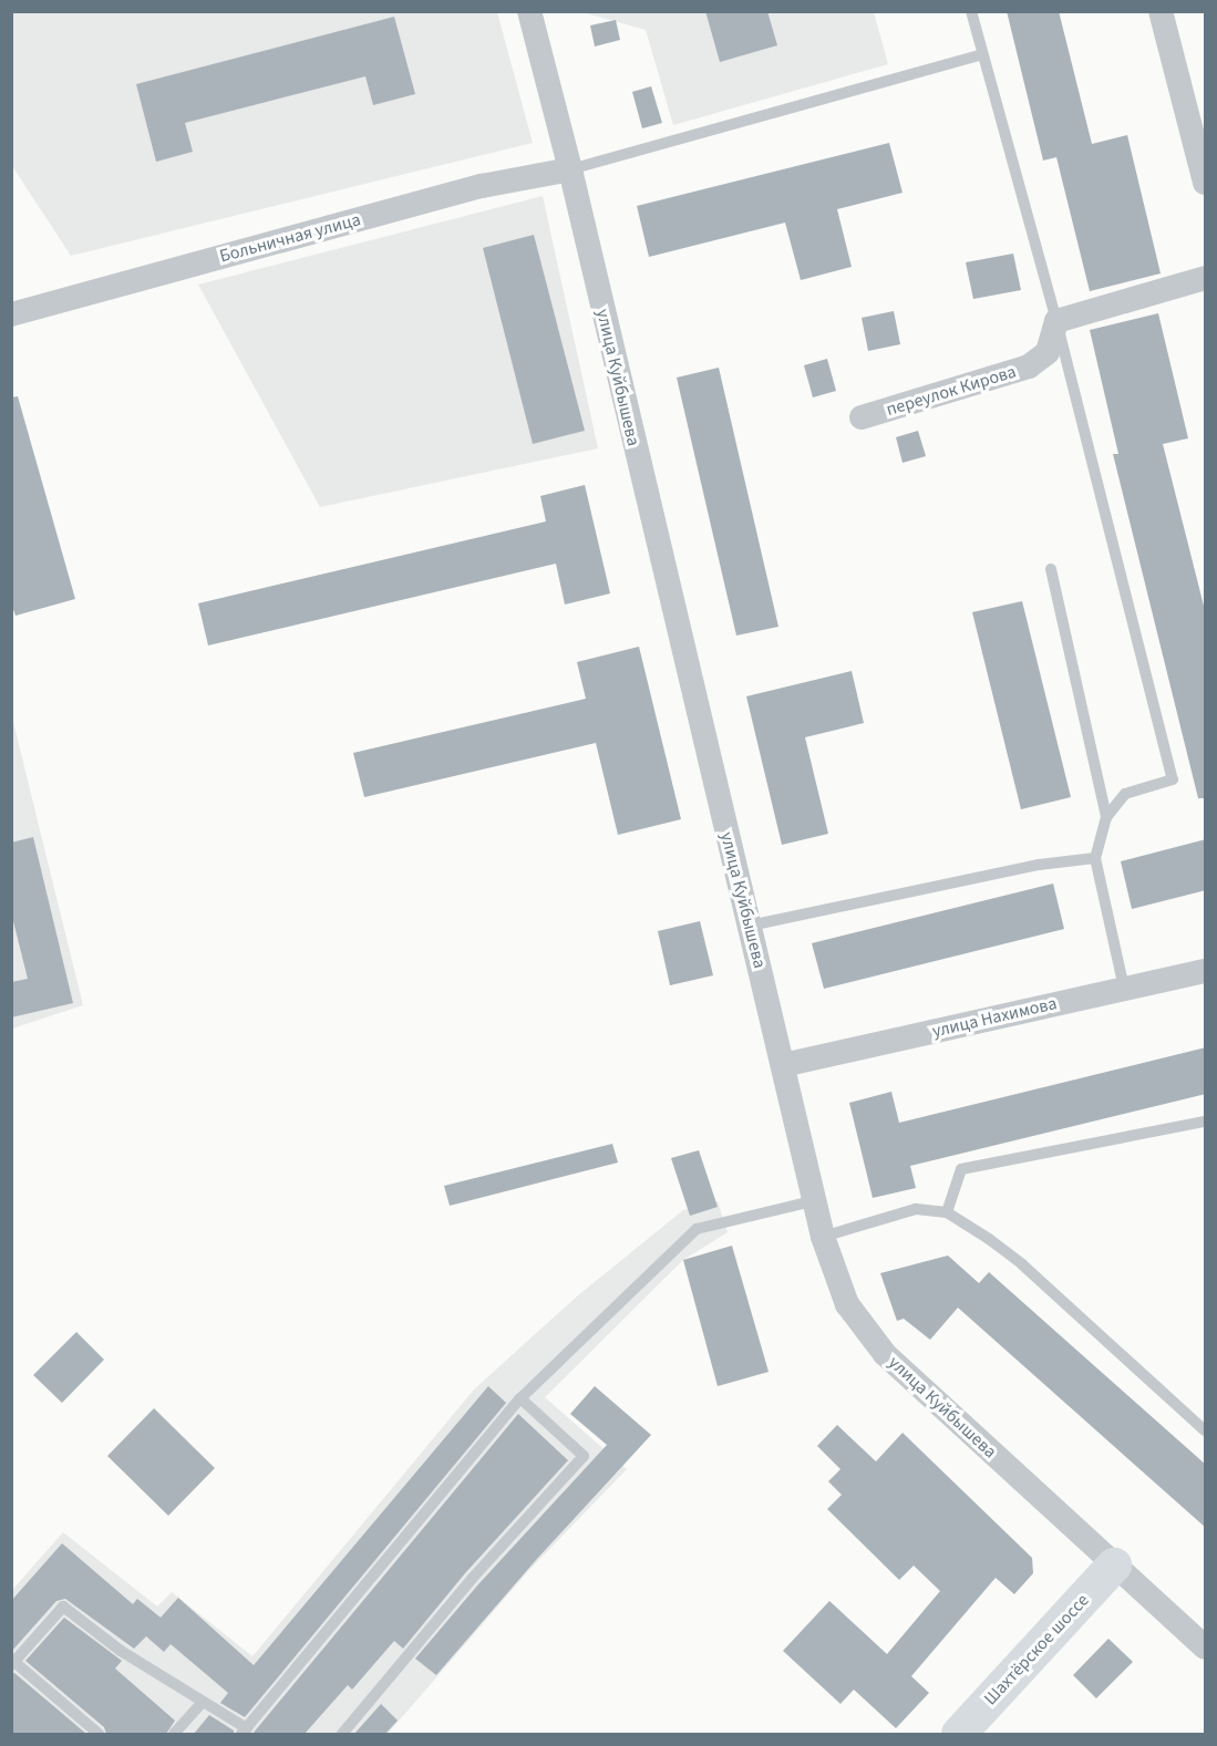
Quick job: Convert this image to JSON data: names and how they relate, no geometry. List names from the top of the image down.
{
  "streets": {
    "street": [
      "Больничная улица",
      "улица Куйбышева",
      "переулок Кирова",
      "улица Нахимова",
      "Шахтёрское шоссе"
    ]
  },
  "crossings": [
    ["Больничная улица", "улица Куйбышева"],
    ["улица Куйбышева", "улица Нахимова"],
    ["улица Куйбышева", "Шахтёрское шоссе"]
  ]
}
